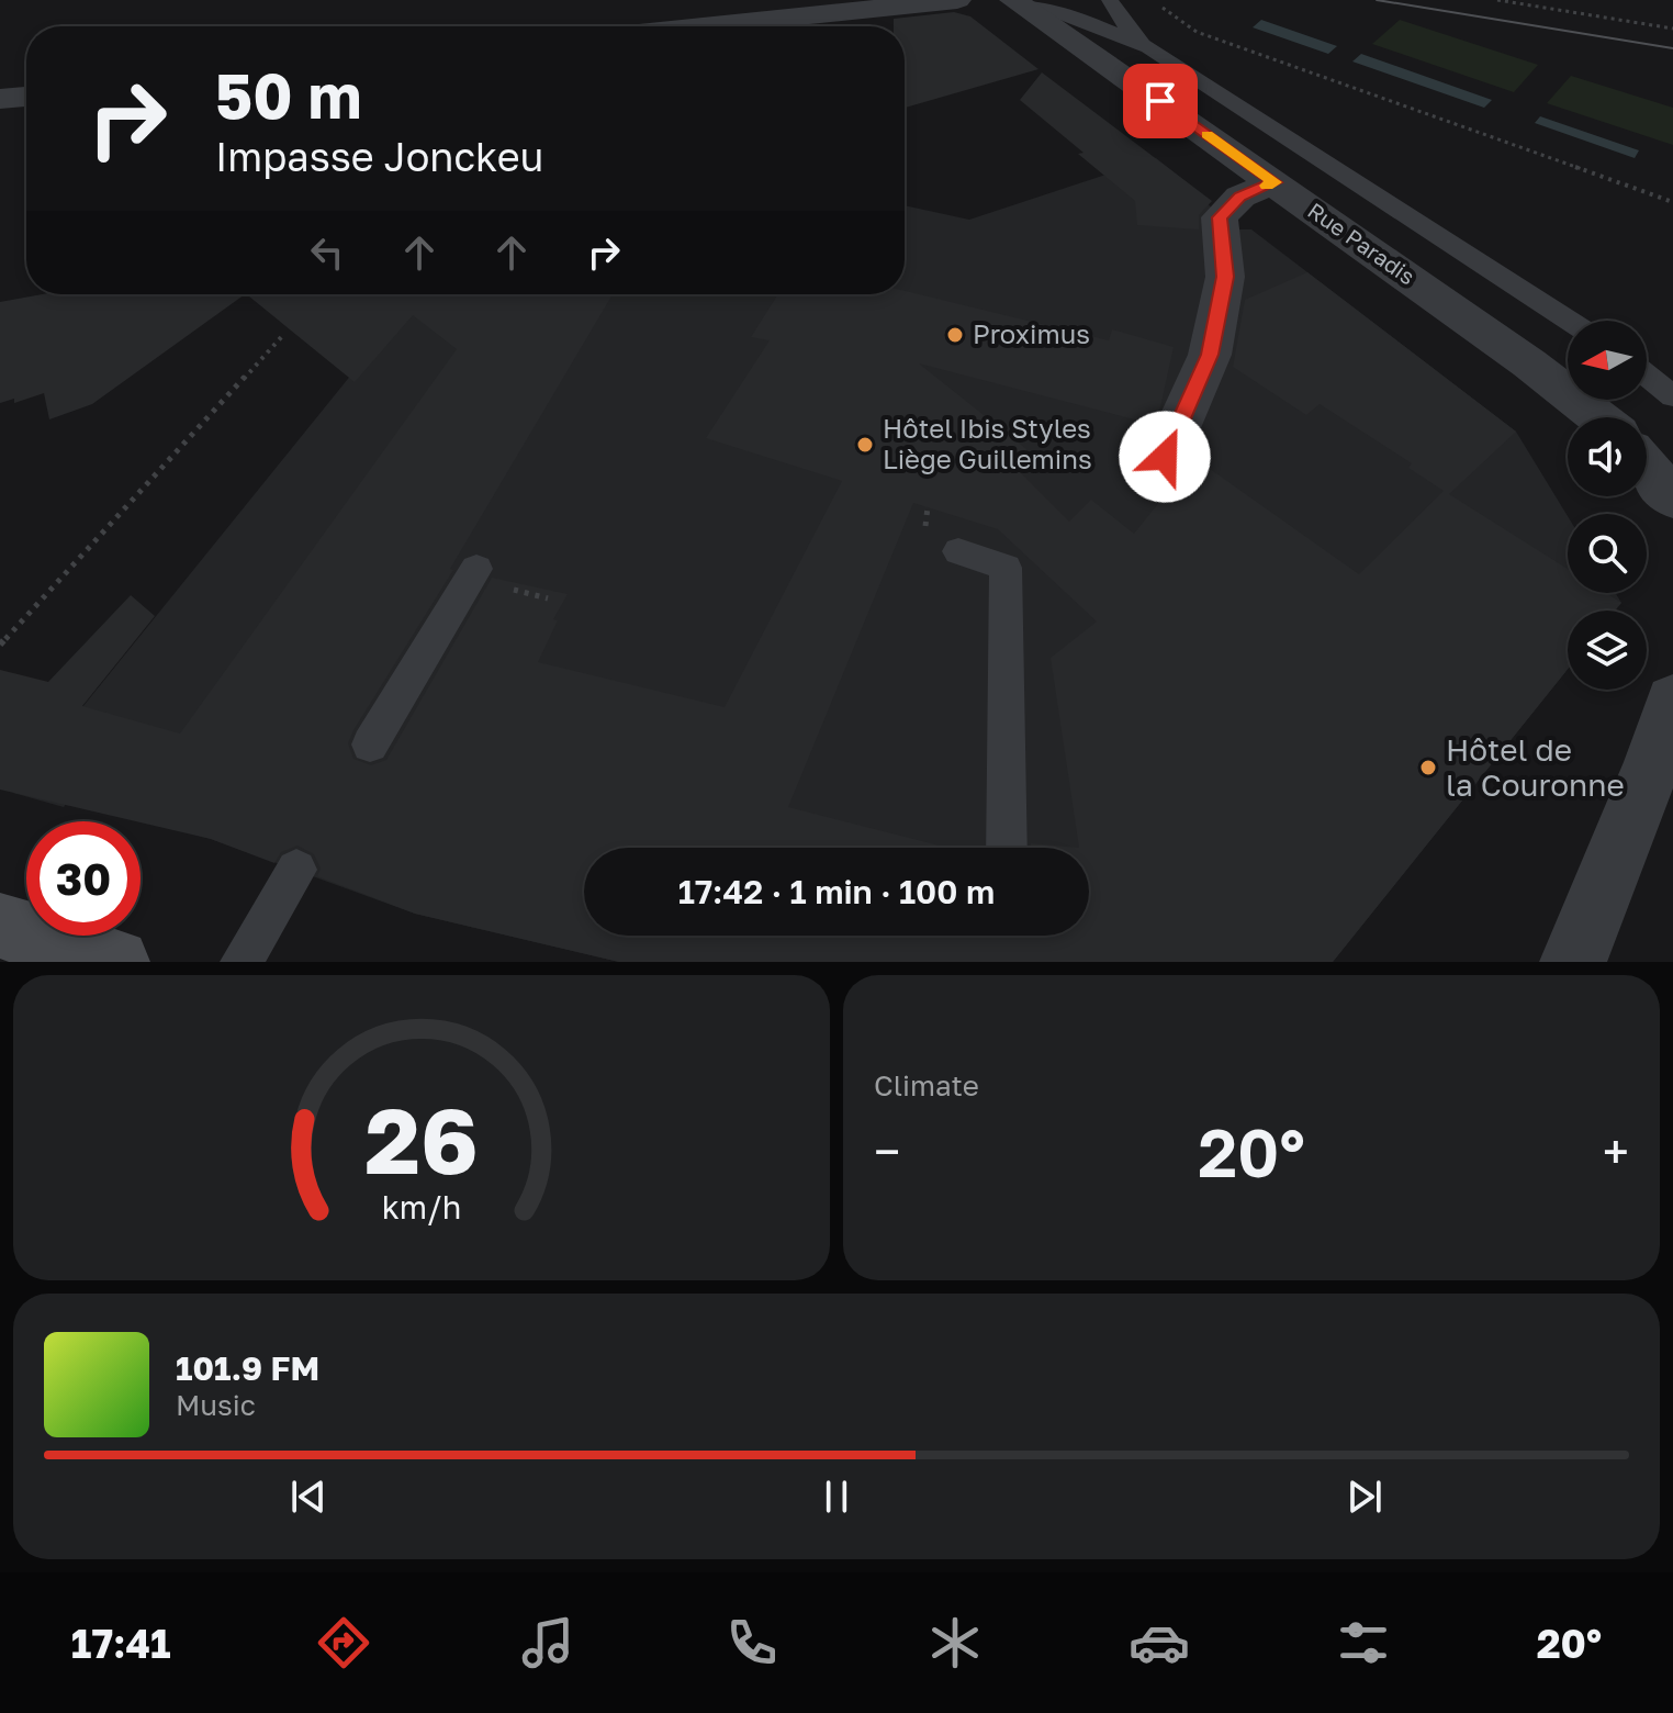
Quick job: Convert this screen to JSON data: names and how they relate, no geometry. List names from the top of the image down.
{
  "streets": {
    "street": ["Rue Paradis"]
  },
  "places": ["Proximus", "Hôtel Ibis Styles Liège Guillemins", "Hôtel de la Couronne"],
  "north": "left",
  "page": {
    "turn": ["50 m", "Impasse Jonckeu"],
    "limit": "30",
    "trip": "17:42 · 1 min · 100 m",
    "tile": "Climate",
    "heat": ["−", "20°", "+"],
    "song": ["101.9 FM", "Music"],
    "tabs": ["17:41", "20°"],
    "gauge": ["26", "km/h"]
  }
}
